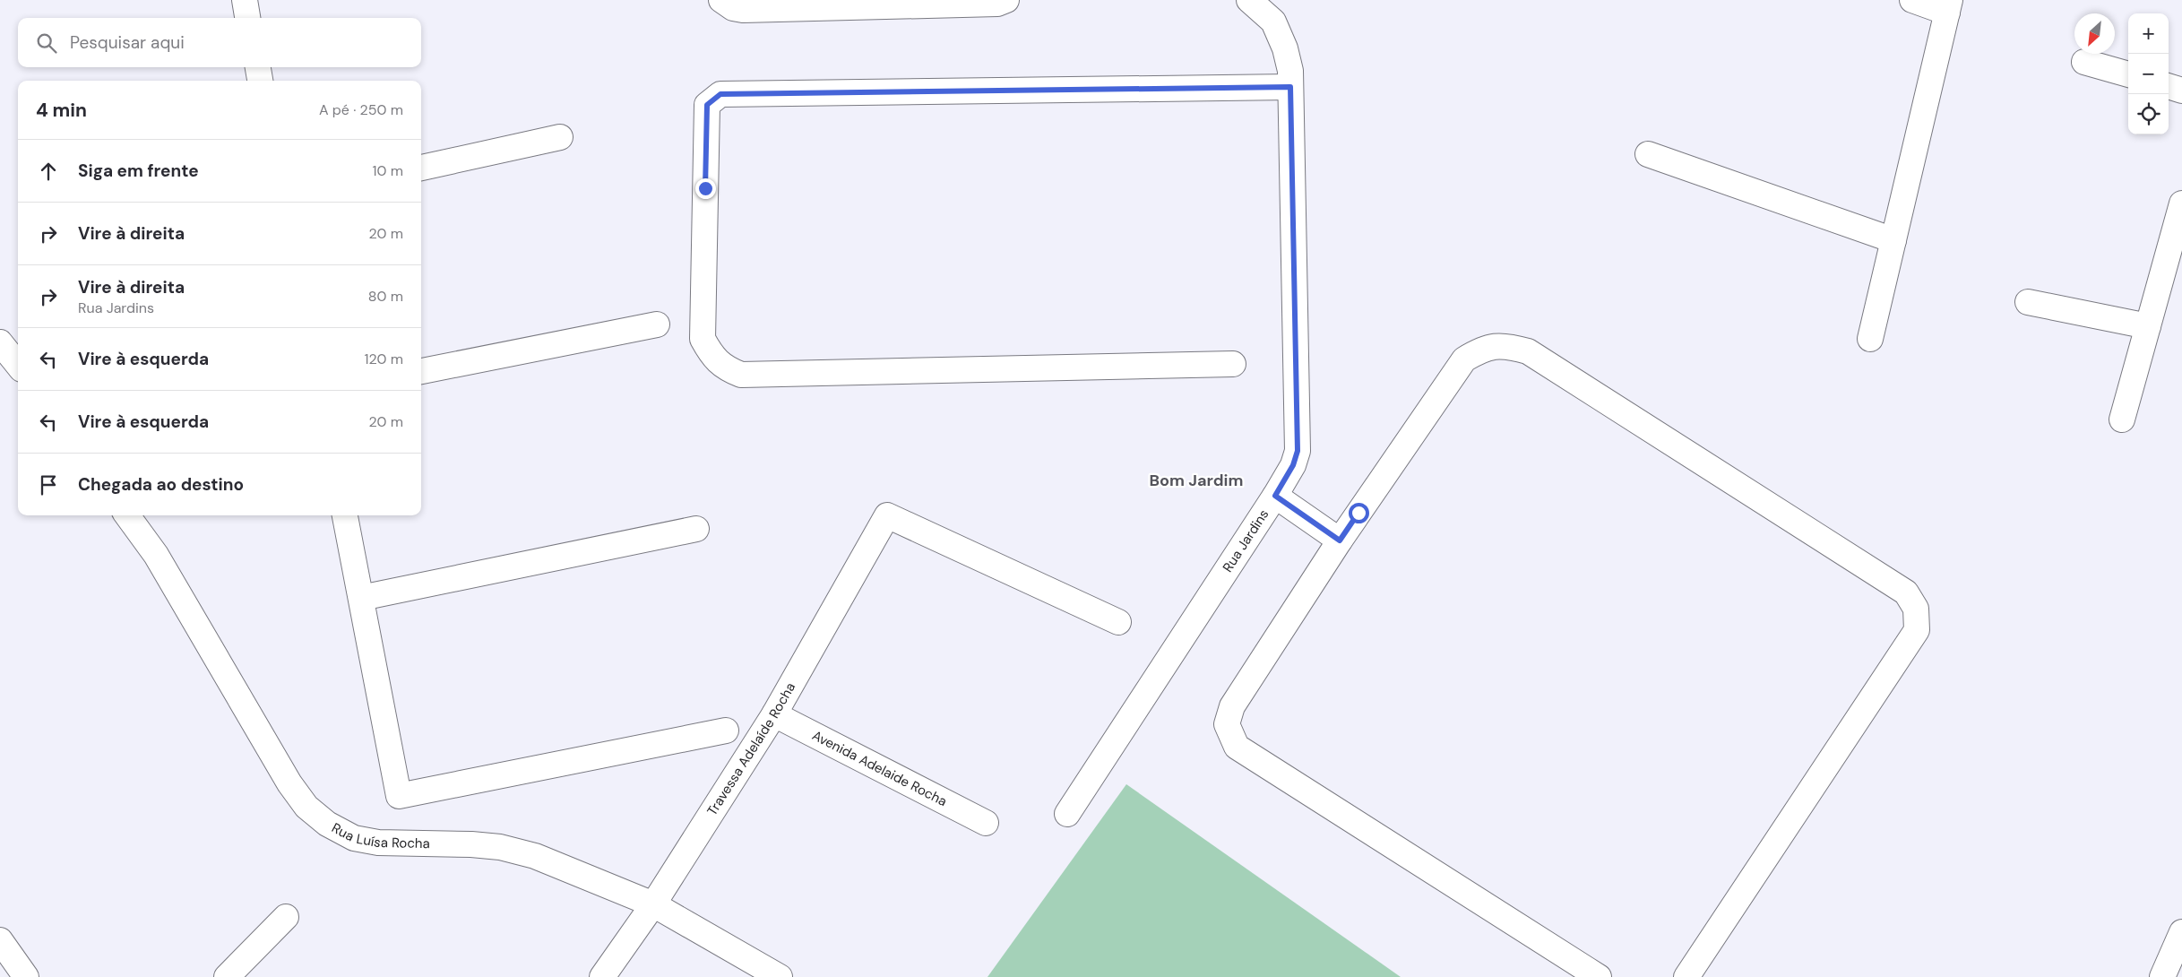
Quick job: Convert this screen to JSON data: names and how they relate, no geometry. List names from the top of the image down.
{
  "streets": {
    "street": [
      "Rua Jardins",
      "Travessa Adelaíde Rocha",
      "Avenida Adelaide Rocha",
      "Rua Luísa Rocha"
    ]
  },
  "crossings": [
    ["Travessa Adelaíde Rocha", "Avenida Adelaide Rocha"],
    ["Travessa Adelaíde Rocha", "Rua Luísa Rocha"]
  ],
  "districts": ["Bom Jardim"],
  "north": "bottom left",
  "page": {
    "map_buttons": ["+", "−"],
    "search": "Pesquisar aqui",
    "heading": ["4 min", "A pé · 250 m"],
    "list": [
      ["Siga em frente", "10 m"],
      ["Vire à direita", "20 m"],
      ["Vire à direita", "Rua Jardins", "80 m"],
      ["Vire à esquerda", "120 m"],
      ["Vire à esquerda", "20 m"],
      "Chegada ao destino"
    ]
  }
}
